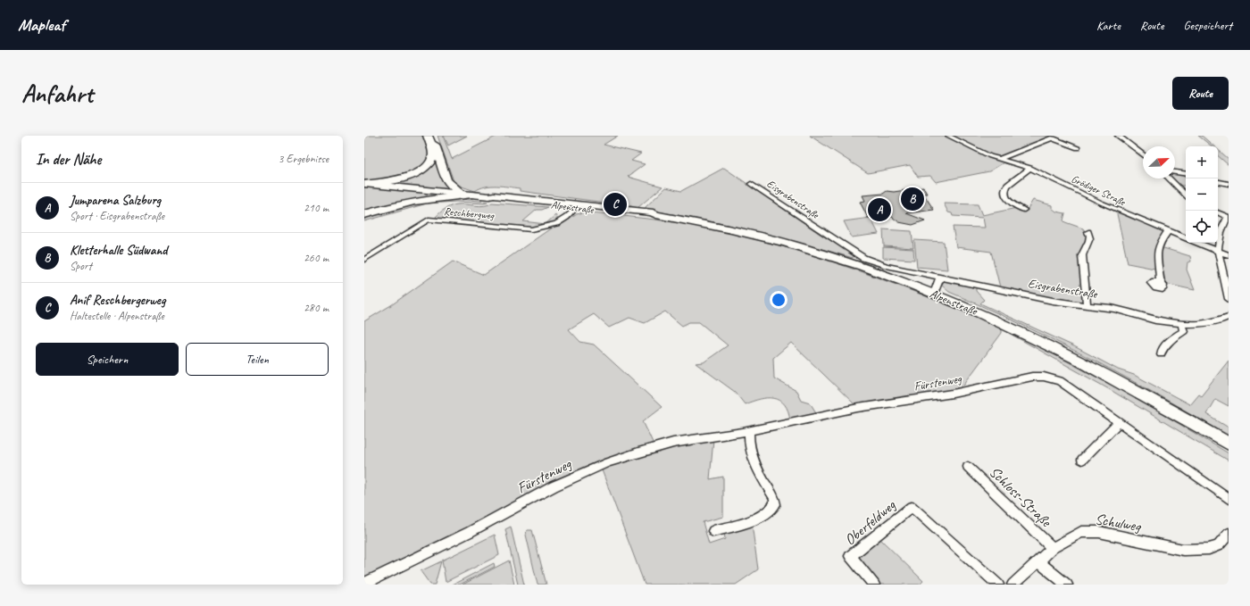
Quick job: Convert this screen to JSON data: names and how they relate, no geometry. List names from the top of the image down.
{
  "streets": {
    "main road": ["Alpenstraße"],
    "street": [
      "Grödiger Straße",
      "Eisgrabenstraße",
      "Reschbergweg",
      "Fürstenweg",
      "Schloss-Straße",
      "Oberfeldweg",
      "Schulweg"
    ]
  },
  "crossings": [
    ["Alpenstraße", "Reschbergweg"],
    ["Schloss-Straße", "Schulweg"]
  ],
  "north": "top right",
  "page": {
    "header": "Mapleaf",
    "nav": ["Karte", "Route", "Gespeichert"],
    "buttons": [
      "Route",
      ["Speichern", "Teilen"]
    ],
    "title": "Anfahrt",
    "heading": ["In der Nähe", "3 Ergebnisse"],
    "map_buttons": ["+", "−"],
    "list": [
      {
        "mark": "A",
        "name": "Jumparena Salzburg",
        "note": "Sport · Eisgrabenstraße",
        "value": "210 m"
      },
      {
        "mark": "B",
        "name": "Kletterhalle Südwand",
        "note": "Sport",
        "value": "260 m"
      },
      {
        "mark": "C",
        "name": "Anif Reschbergerweg",
        "note": "Haltestelle · Alpenstraße",
        "value": "280 m"
      }
    ],
    "pins": ["B", "C", "A"]
  }
}
